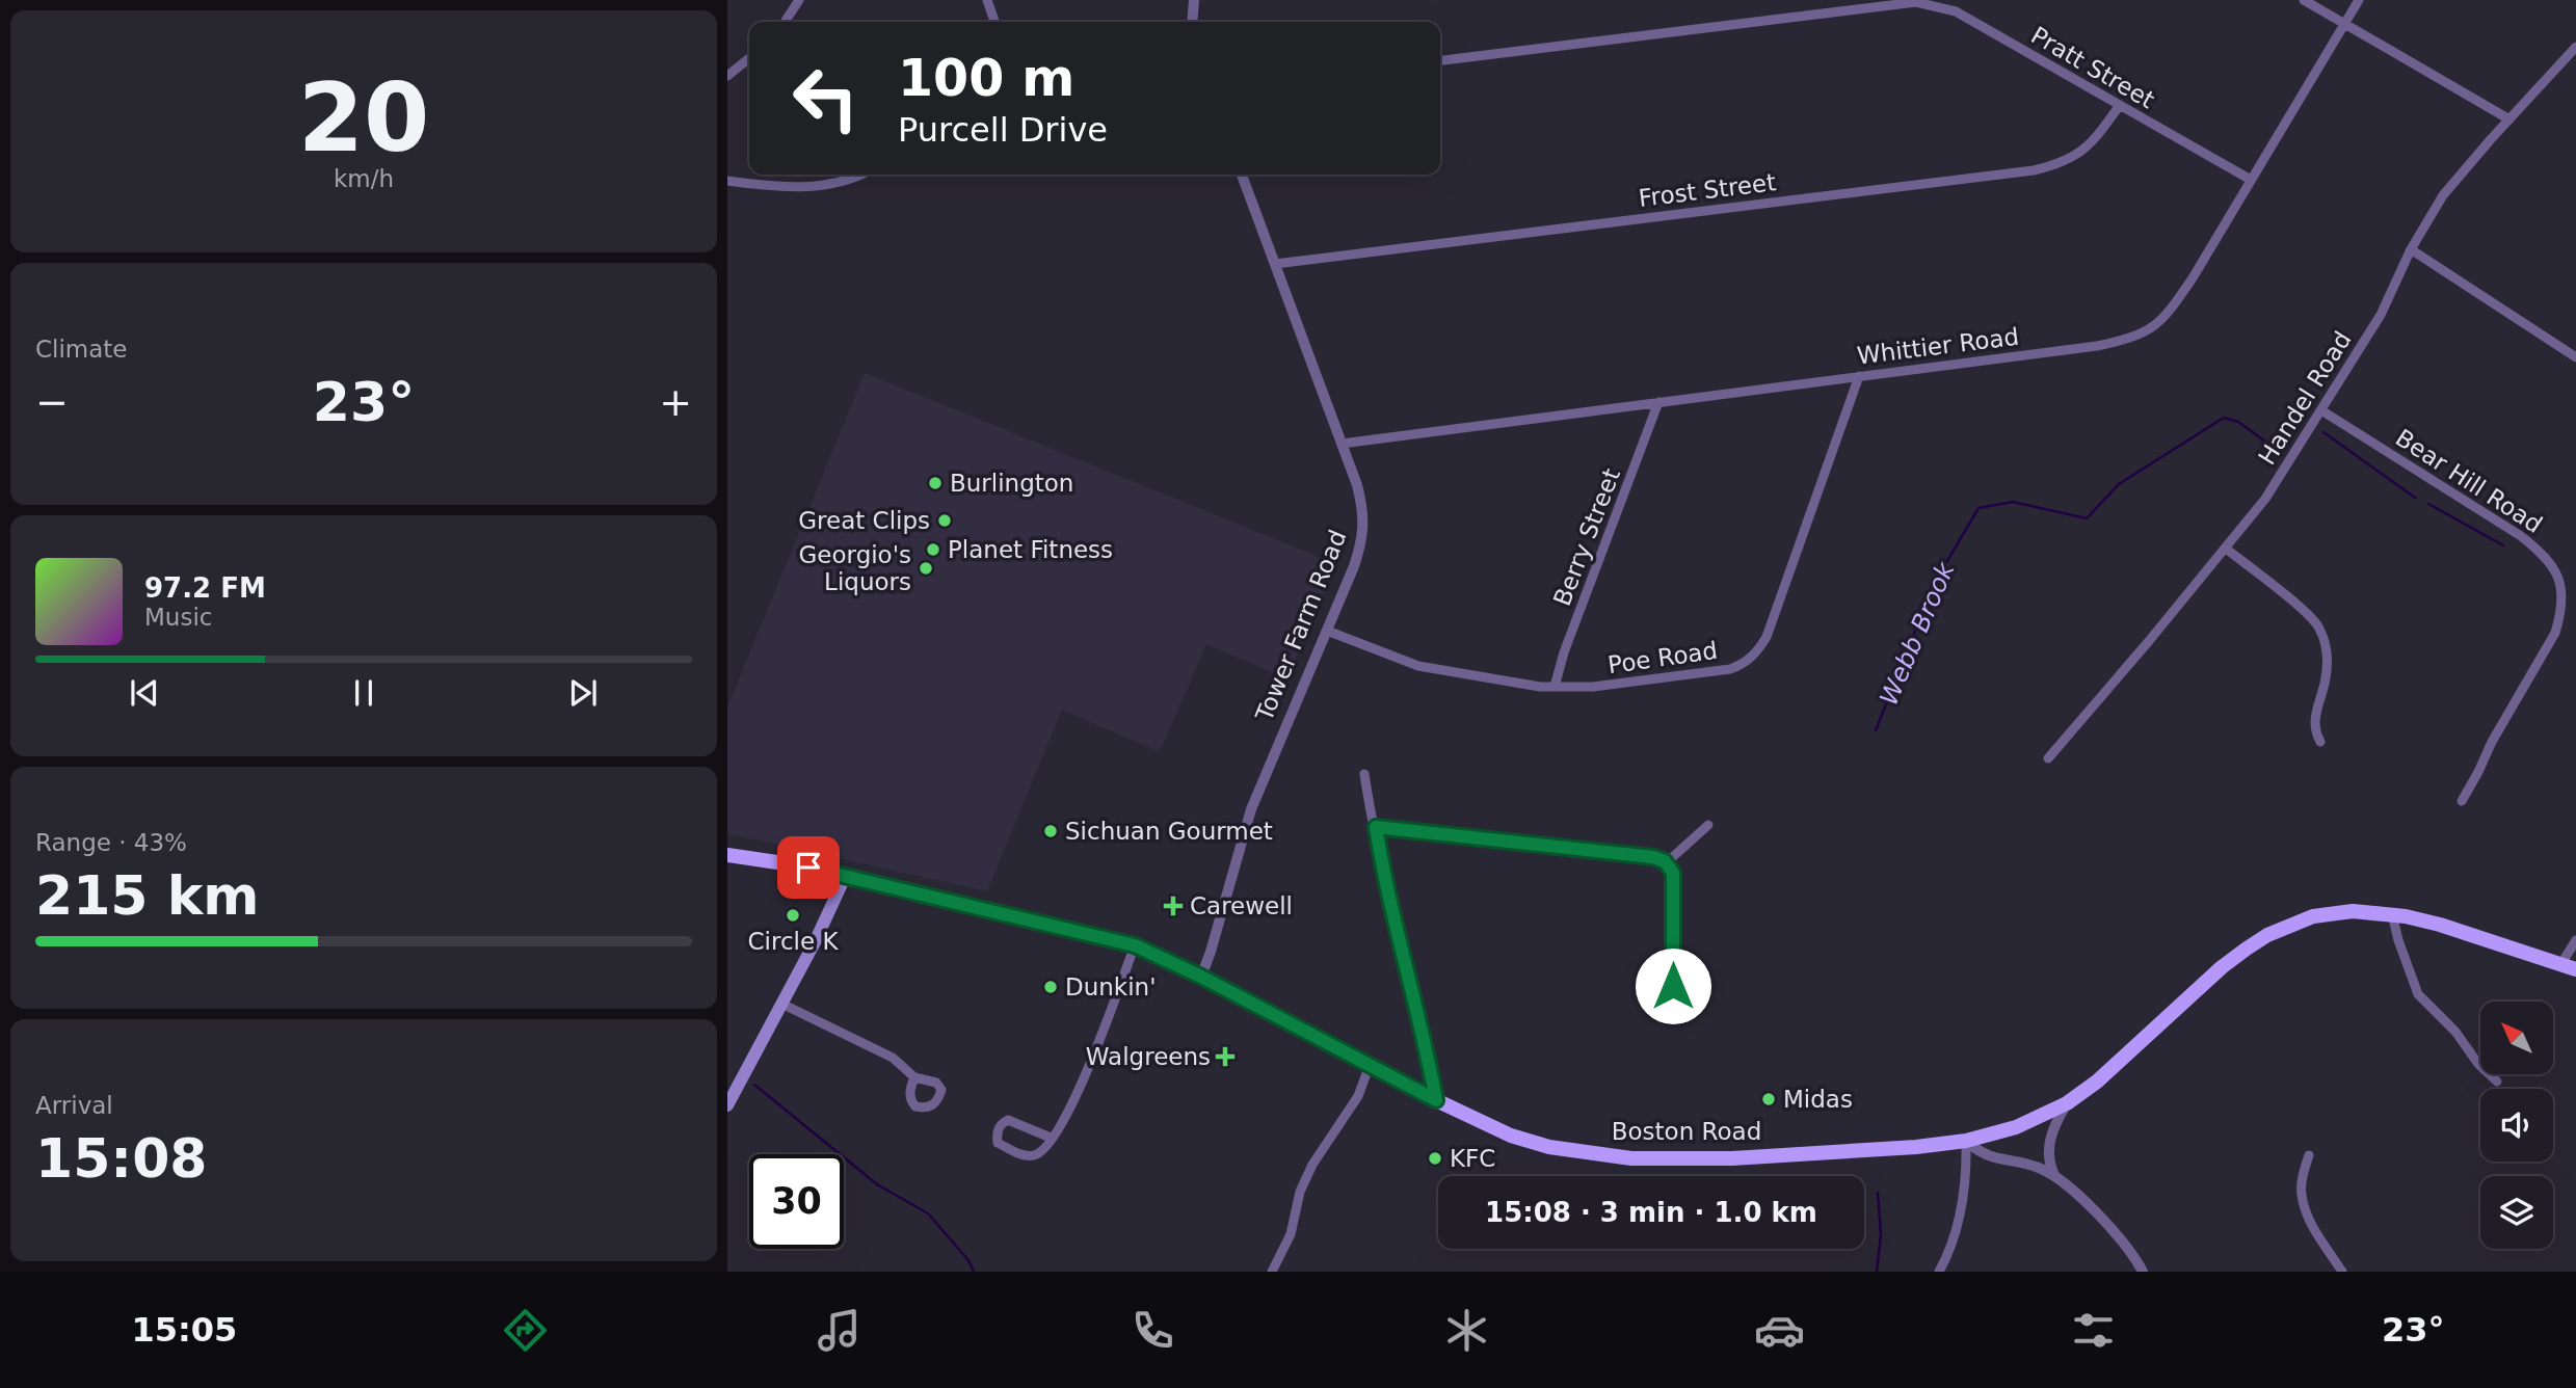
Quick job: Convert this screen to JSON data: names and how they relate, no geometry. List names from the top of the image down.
{
  "streets": {
    "main road": ["Boston Road"],
    "street": [
      "Pratt Street",
      "Frost Street",
      "Whittier Road",
      "Handel Road",
      "Bear Hill Road",
      "Berry Street",
      "Tower Farm Road",
      "Poe Road"
    ]
  },
  "crossings": [
    ["Pratt Street", "Frost Street"],
    ["Pratt Street", "Whittier Road"],
    ["Frost Street", "Tower Farm Road"],
    ["Whittier Road", "Berry Street"],
    ["Whittier Road", "Tower Farm Road"],
    ["Whittier Road", "Poe Road"],
    ["Handel Road", "Bear Hill Road"],
    ["Berry Street", "Poe Road"],
    ["Tower Farm Road", "Poe Road"],
    ["Tower Farm Road", "Boston Road"]
  ],
  "water": ["Webb Brook"],
  "places": {
    "other": [
      "Burlington",
      "Great Clips",
      "Planet Fitness",
      "Georgio's Liquors",
      "Sichuan Gourmet",
      "Circle K",
      "Dunkin'",
      "Midas",
      "KFC"
    ],
    "health": ["Carewell", "Walgreens"]
  },
  "north": "top left",
  "page": {
    "tile": [
      ["20", "km/h"],
      "Climate",
      ["Range · 43%", "215 km"],
      ["Arrival", "15:08"]
    ],
    "turn": ["100 m", "Purcell Drive"],
    "heat": ["−", "23°", "+"],
    "song": ["97.2 FM", "Music"],
    "limit": "30",
    "trip": "15:08 · 3 min · 1.0 km",
    "tabs": ["15:05", "23°"]
  }
}
